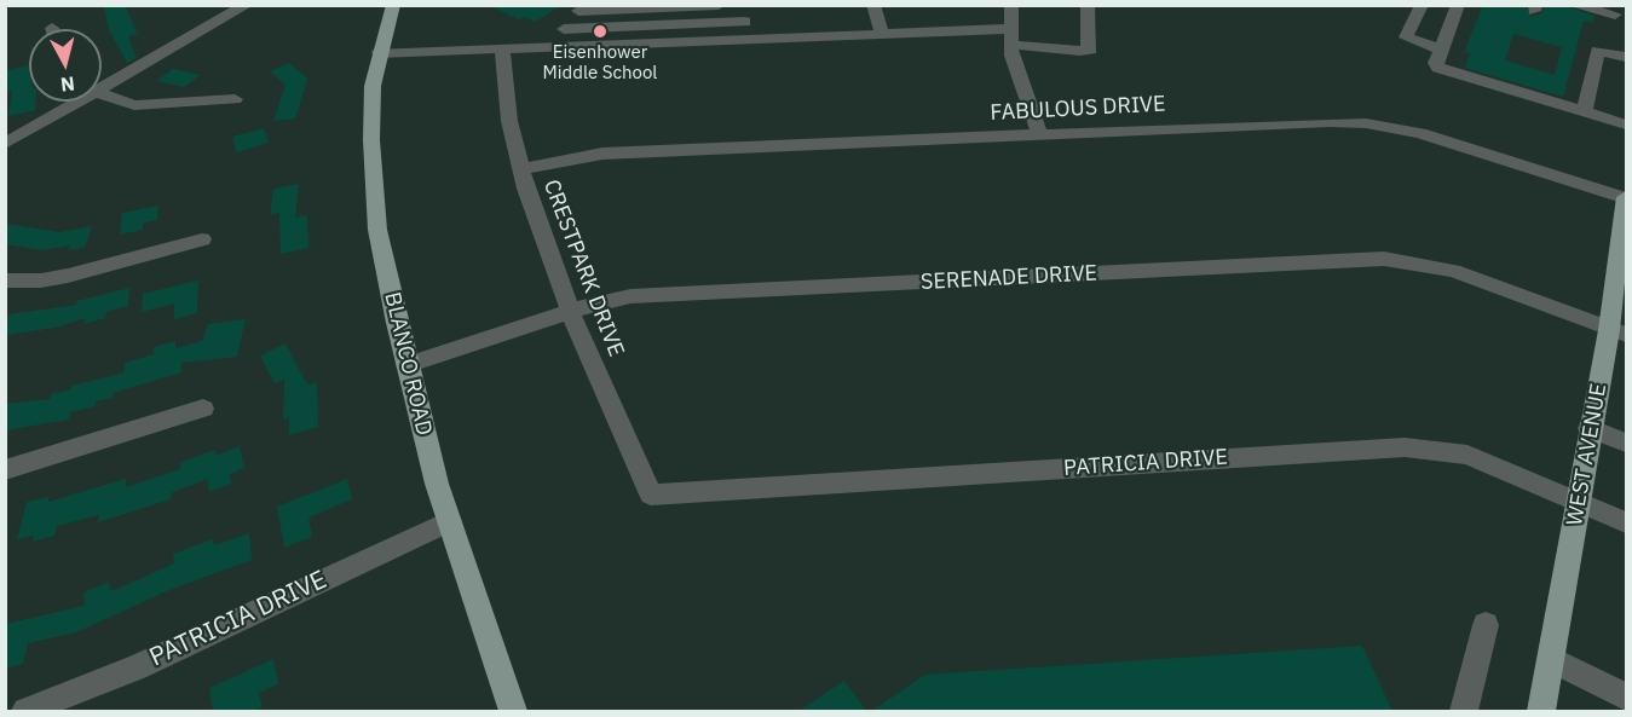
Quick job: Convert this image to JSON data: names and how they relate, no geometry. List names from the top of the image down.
{
  "streets": {
    "main road": ["BLANCO ROAD", "WEST AVENUE"],
    "street": [
      "FABULOUS DRIVE",
      "CRESTPARK DRIVE",
      "SERENADE DRIVE",
      "PATRICIA DRIVE"
    ]
  },
  "crossings": [
    ["FABULOUS DRIVE", "CRESTPARK DRIVE"],
    ["FABULOUS DRIVE", "WEST AVENUE"],
    ["CRESTPARK DRIVE", "SERENADE DRIVE"],
    ["CRESTPARK DRIVE", "PATRICIA DRIVE"],
    ["SERENADE DRIVE", "BLANCO ROAD"],
    ["SERENADE DRIVE", "WEST AVENUE"],
    ["BLANCO ROAD", "PATRICIA DRIVE"],
    ["WEST AVENUE", "PATRICIA DRIVE"]
  ],
  "places": ["Eisenhower Middle School"],
  "north": "bottom"
}
